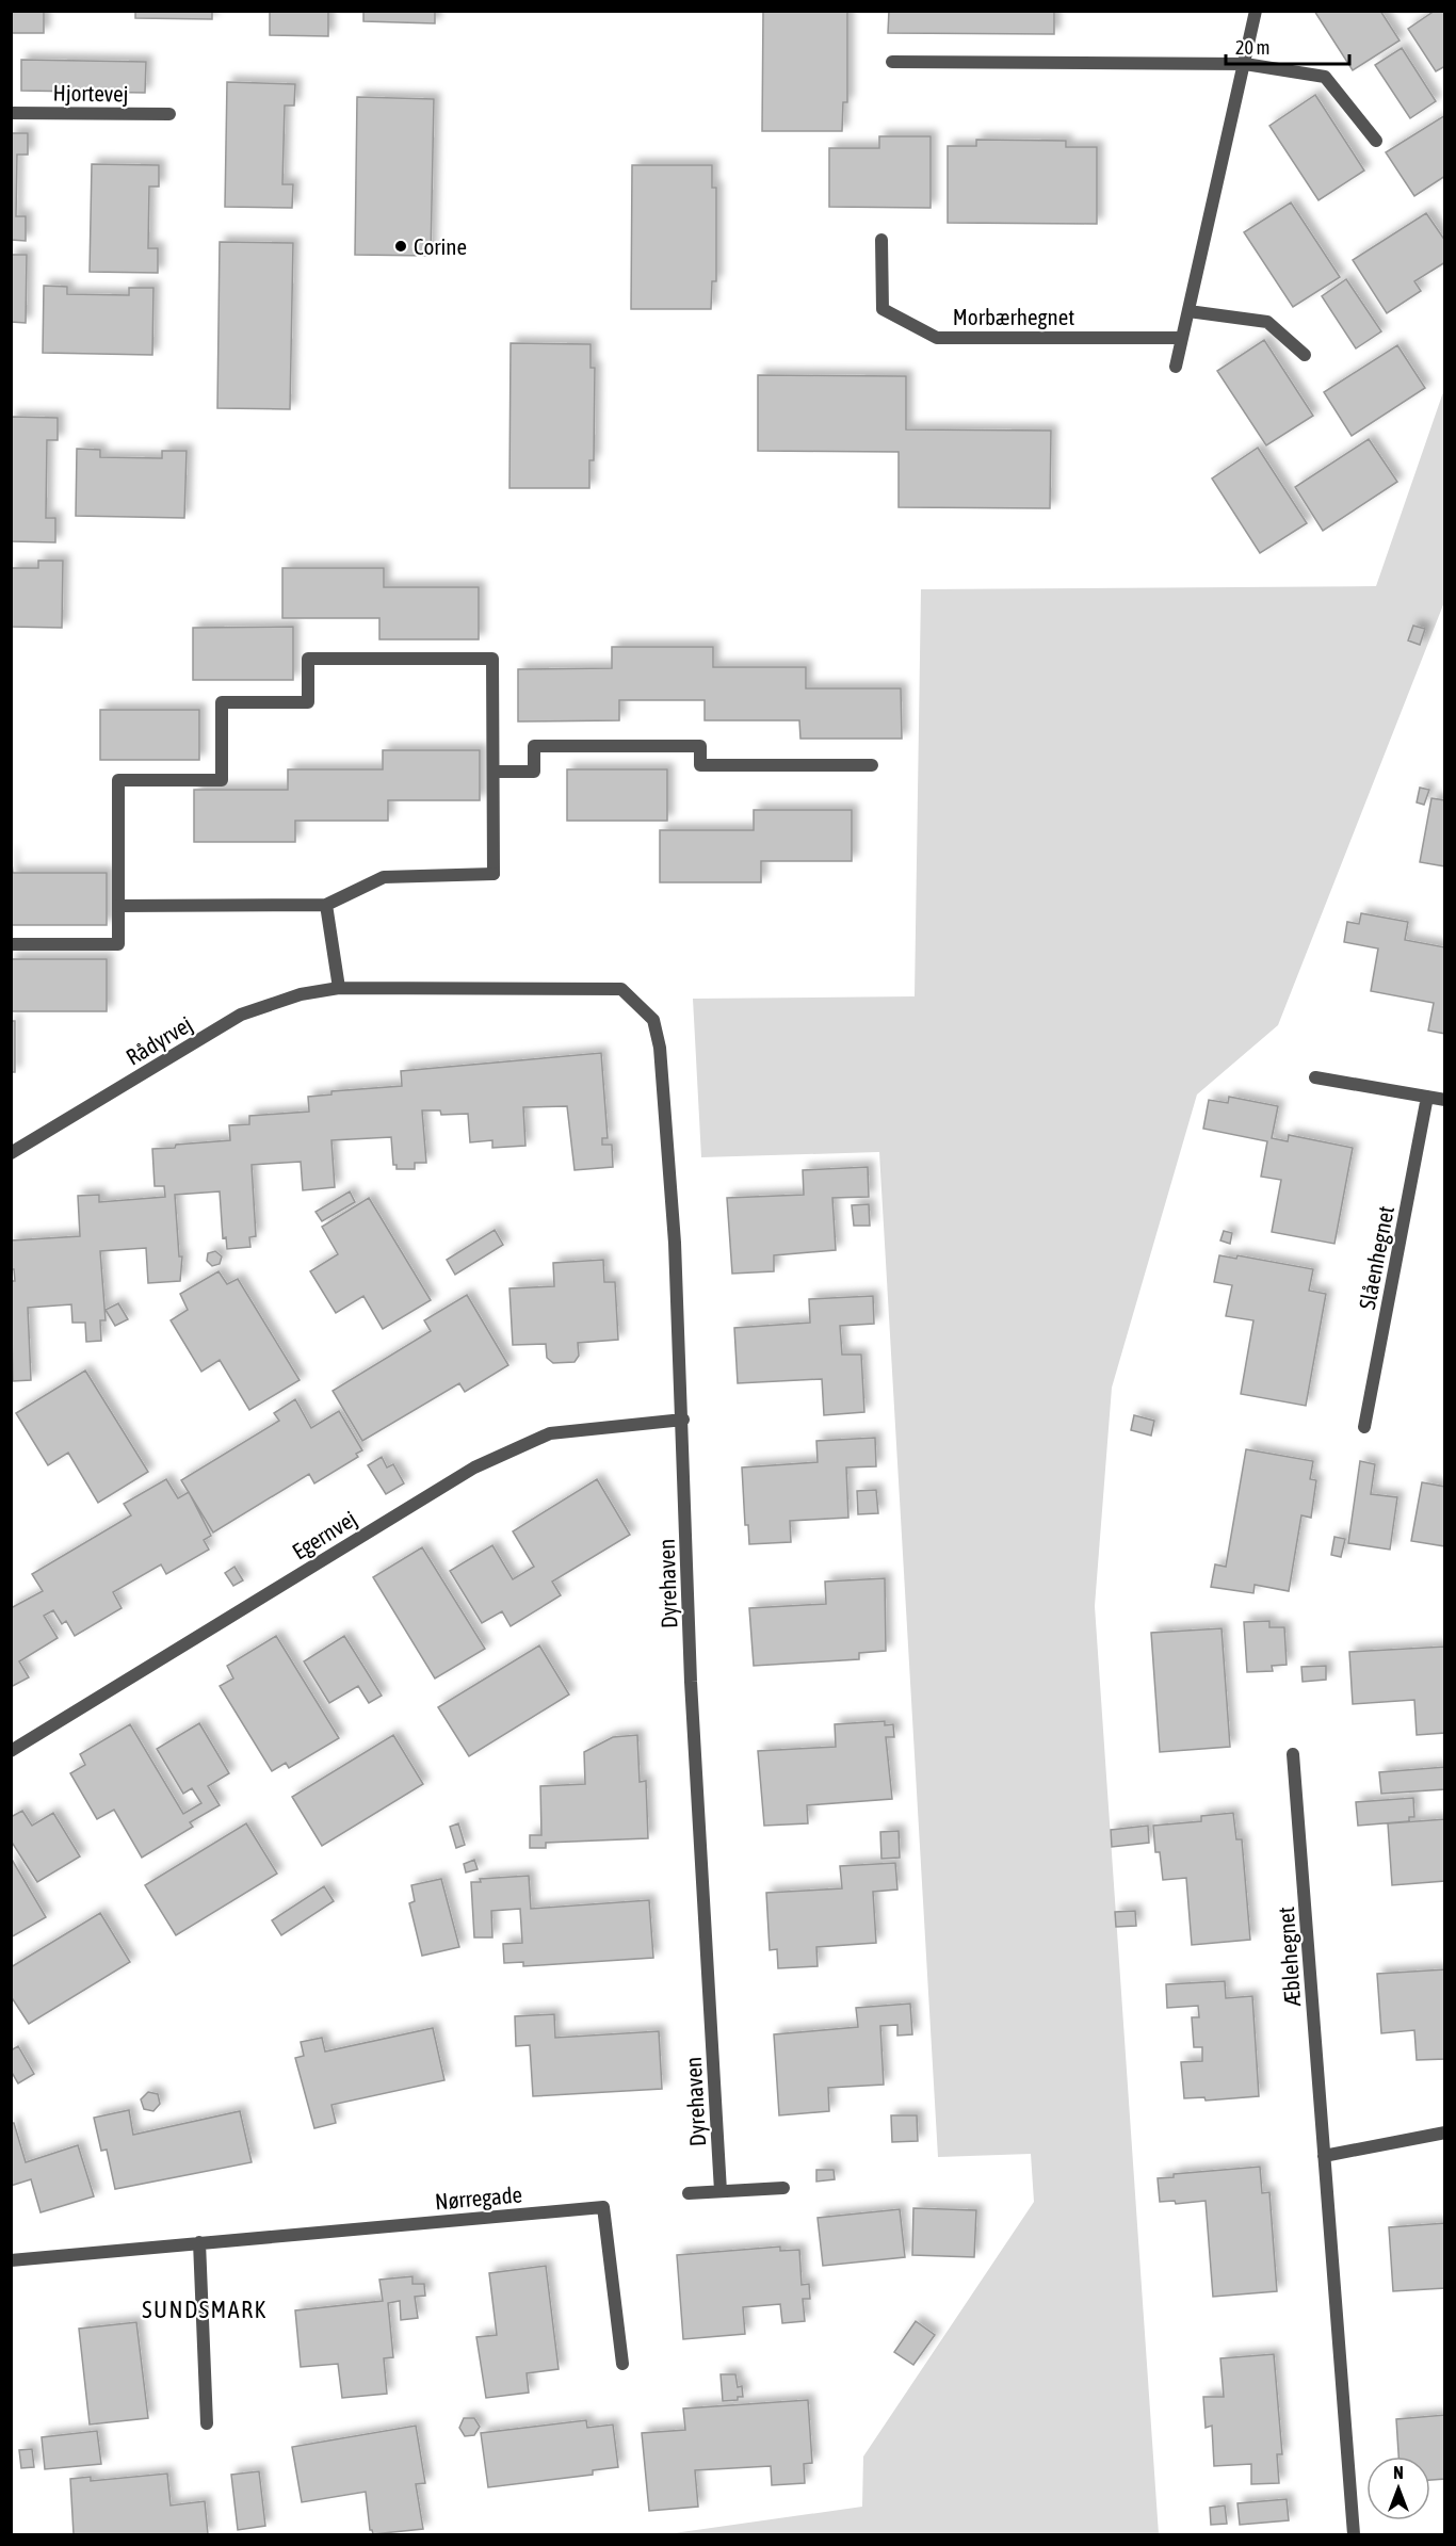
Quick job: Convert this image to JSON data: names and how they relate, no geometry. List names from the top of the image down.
{
  "streets": {
    "street": [
      "Hjortevej",
      "Morbærhegnet",
      "Rådyrvej",
      "Slåenhegnet",
      "Egernvej",
      "Dyrehaven",
      "Æblehegnet",
      "Nørregade"
    ]
  },
  "crossings": [
    ["Rådyrvej", "Dyrehaven"],
    ["Egernvej", "Dyrehaven"]
  ],
  "districts": ["SUNDSMARK"],
  "places": ["Corine"],
  "scale_bar": "20 m",
  "north": "top"
}
